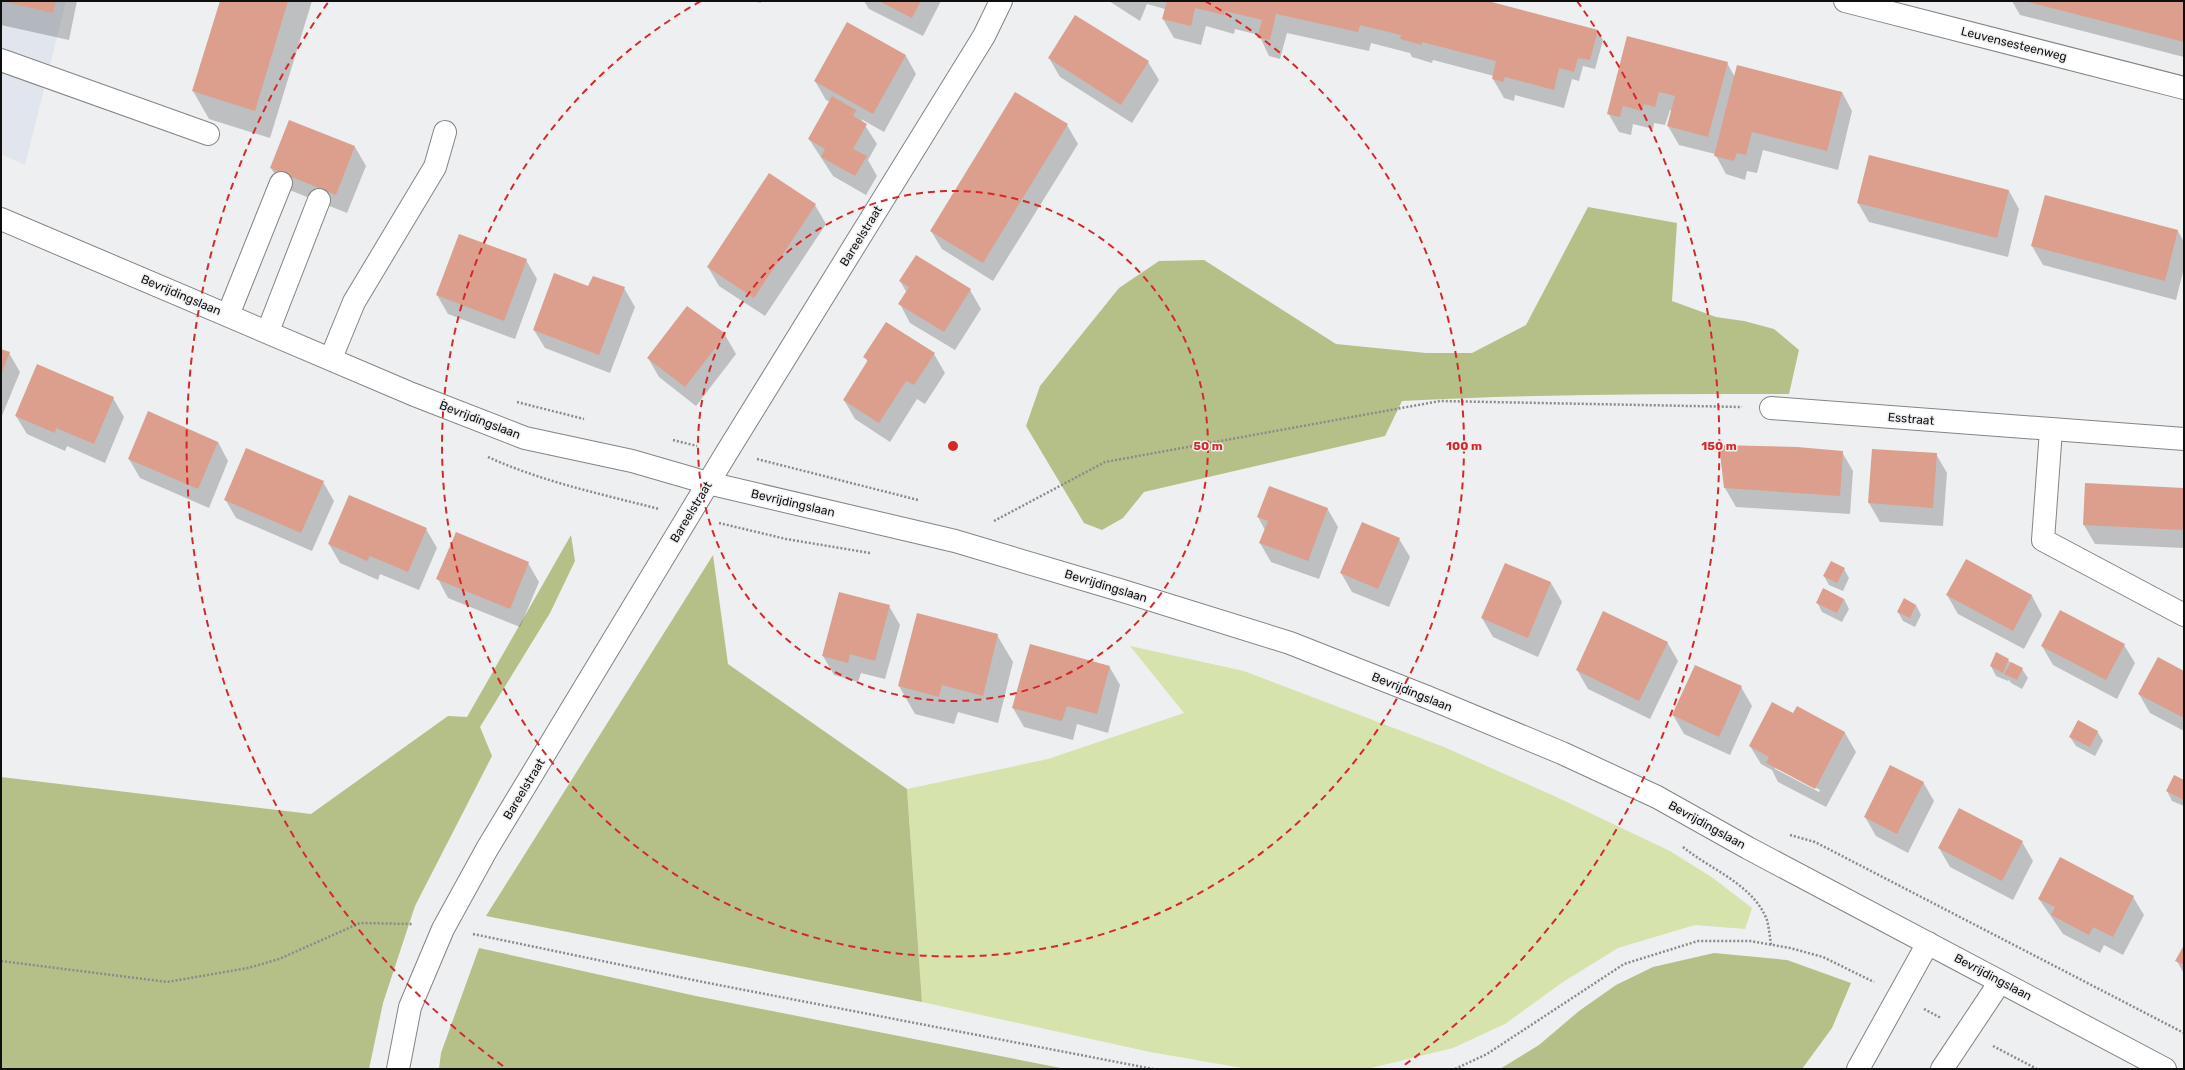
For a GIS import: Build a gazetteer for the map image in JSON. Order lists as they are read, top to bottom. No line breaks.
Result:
{"streets":{"main road":["Leuvensesteenweg","Bareelstraat","Bevrijdingslaan","Esstraat"]},"crossings":[["Bareelstraat","Bevrijdingslaan"]],"rings":["50 m","100 m","150 m"]}
